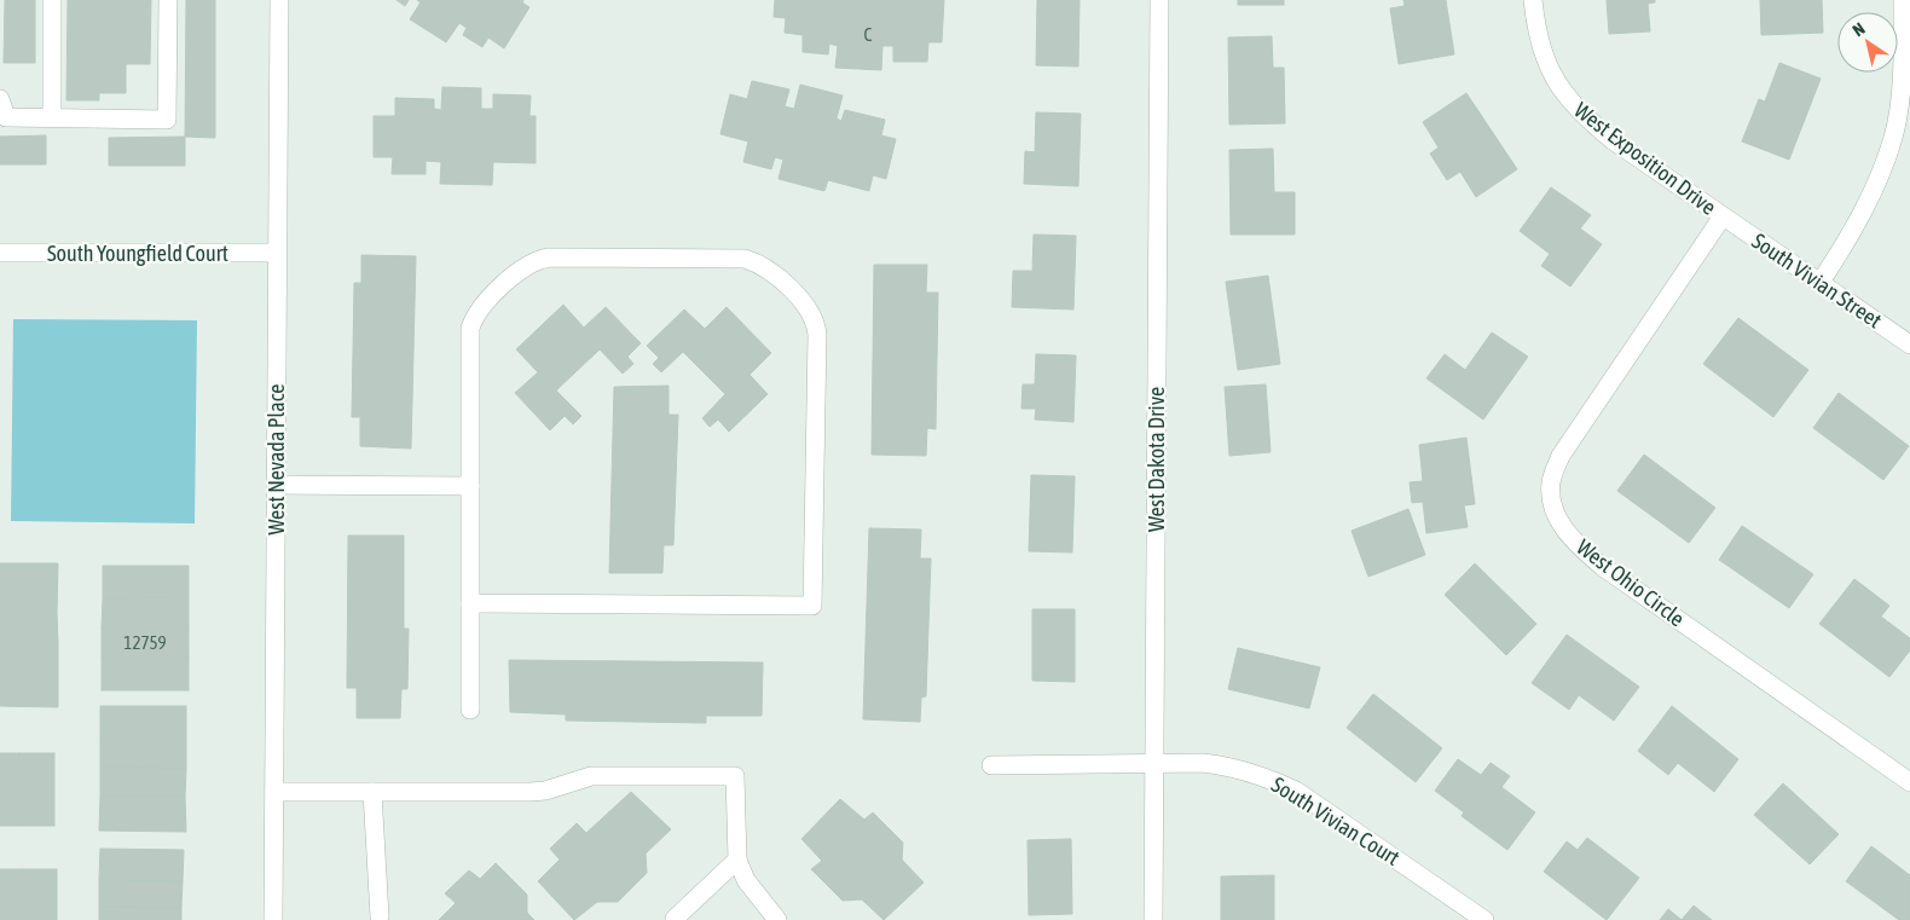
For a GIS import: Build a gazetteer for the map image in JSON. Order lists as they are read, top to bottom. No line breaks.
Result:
{"streets":{"street":["West Exposition Drive","South Youngfield Court","South Vivian Street","West Nevada Place","West Dakota Drive","West Ohio Circle","South Vivian Court"]},"crossings":[["West Exposition Drive","South Vivian Street"],["West Exposition Drive","West Ohio Circle"],["South Youngfield Court","West Nevada Place"],["South Vivian Street","West Ohio Circle"],["West Dakota Drive","South Vivian Court"]],"house_numbers":["C","12759"],"north":"top left"}
